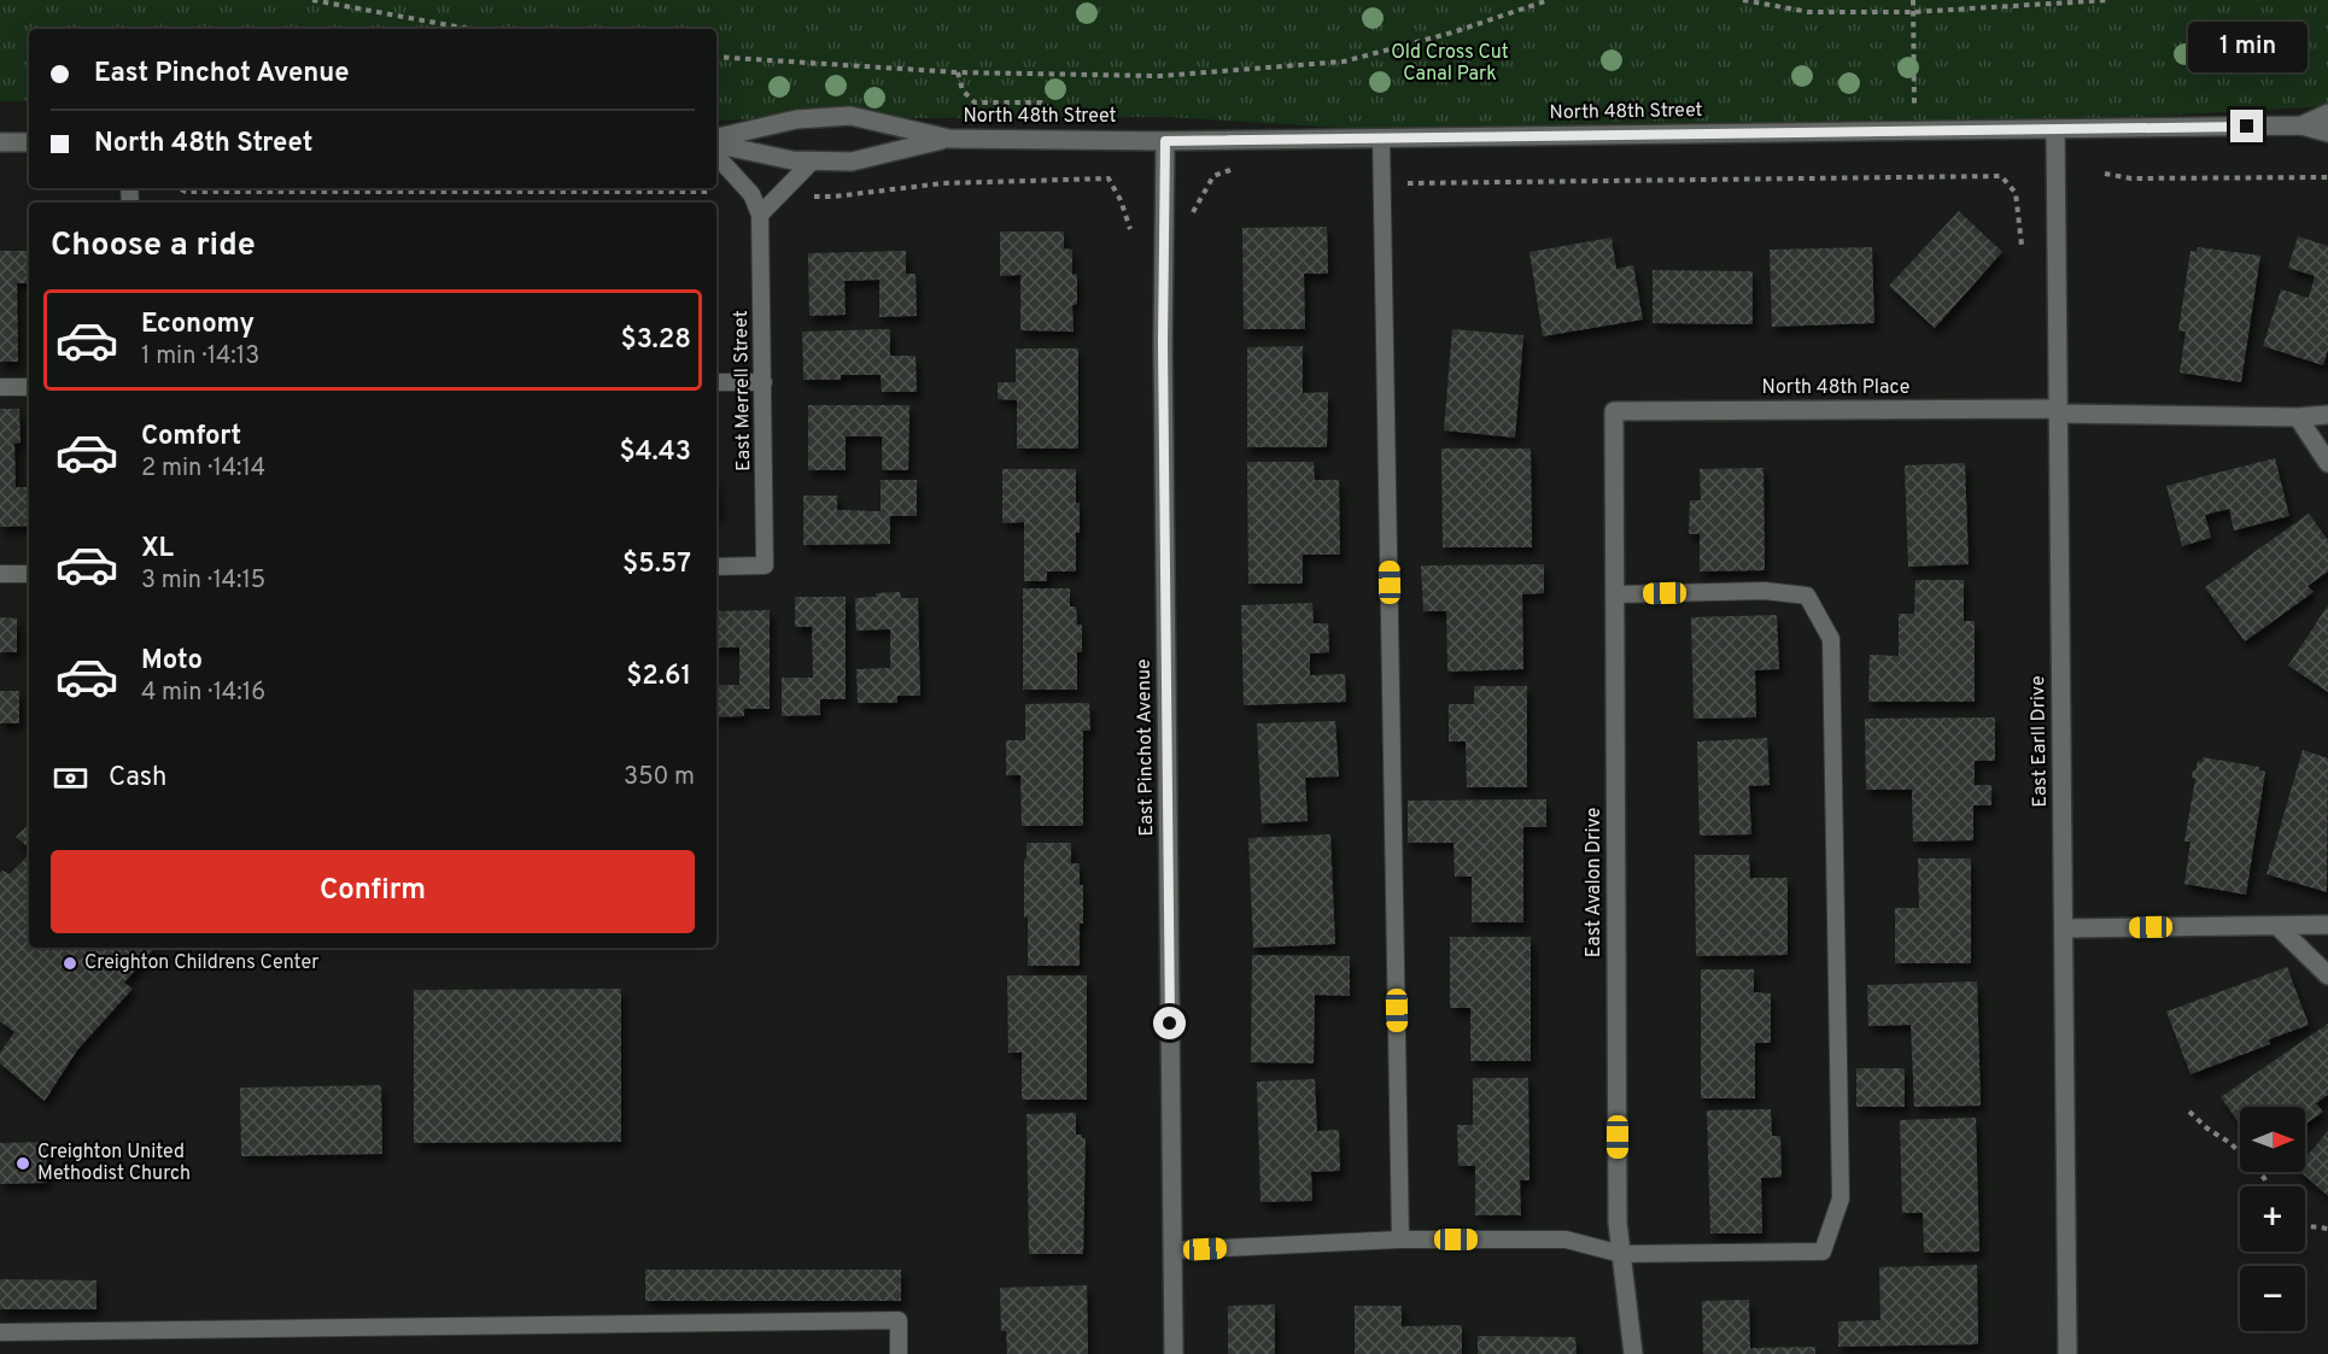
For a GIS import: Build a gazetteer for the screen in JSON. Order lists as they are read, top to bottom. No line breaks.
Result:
{"streets":{"street":["North 48th Street","North 48th Place","East Earll Drive","East Pinchot Avenue","East Avalon Drive"],"lane":["East Merrell Street"]},"crossings":[["North 48th Street","East Earll Drive"],["North 48th Street","East Pinchot Avenue"],["North 48th Place","East Earll Drive"],["North 48th Place","East Avalon Drive"]],"parks":["Old Cross Cut Canal Park"],"places":["Creighton Childrens Center","Creighton United Methodist Church"],"north":"right","page":{"bubble":"1 min","banner":["East Pinchot Avenue","North 48th Street"],"heading":"Choose a ride","list":[{"name":"Economy","note":"1 min · 14:13","value":"$3.28"},{"name":"Comfort","note":"2 min · 14:14","value":"$4.43"},{"name":"XL","note":"3 min · 14:15","value":"$5.57"},{"name":"Moto","note":"4 min · 14:16","value":"$2.61"}],"pay":["Cash","350 m"],"buttons":"Confirm","map_buttons":["+","−"]}}
